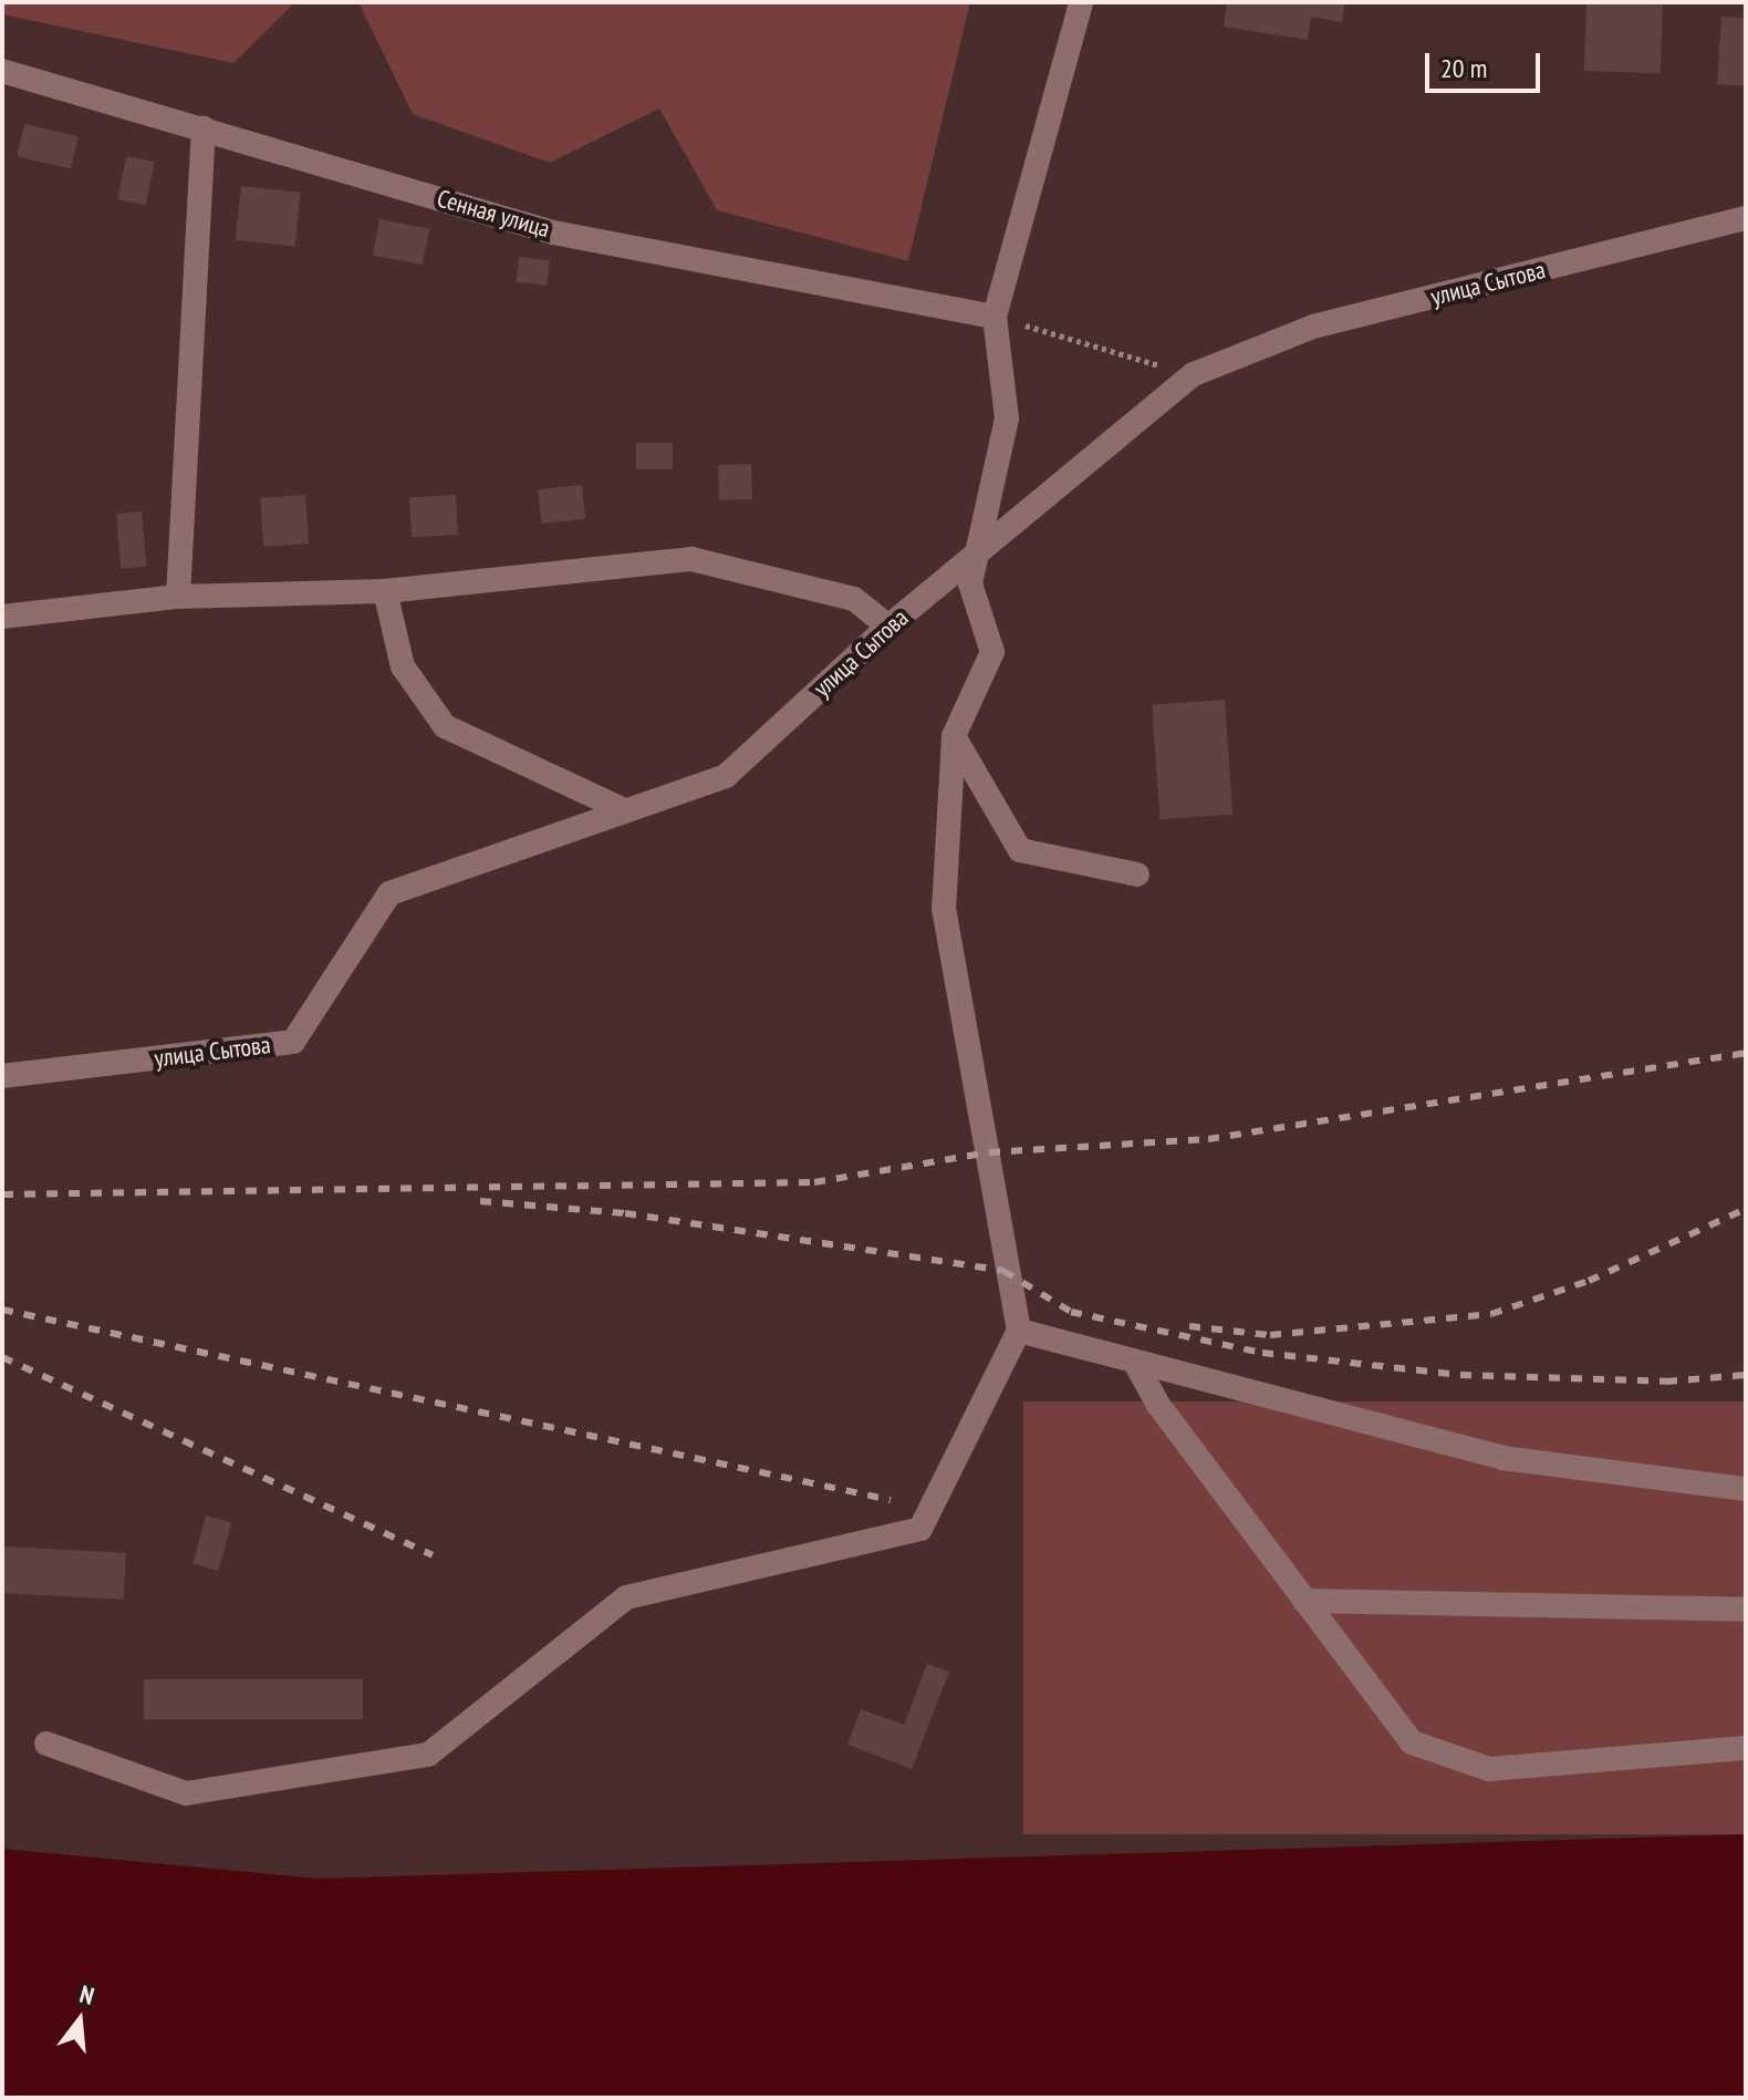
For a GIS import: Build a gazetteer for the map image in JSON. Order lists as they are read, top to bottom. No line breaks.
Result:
{"streets":{"street":["Сенная улица","улица Сытова"]},"scale_bar":"20 m","north":"top"}
